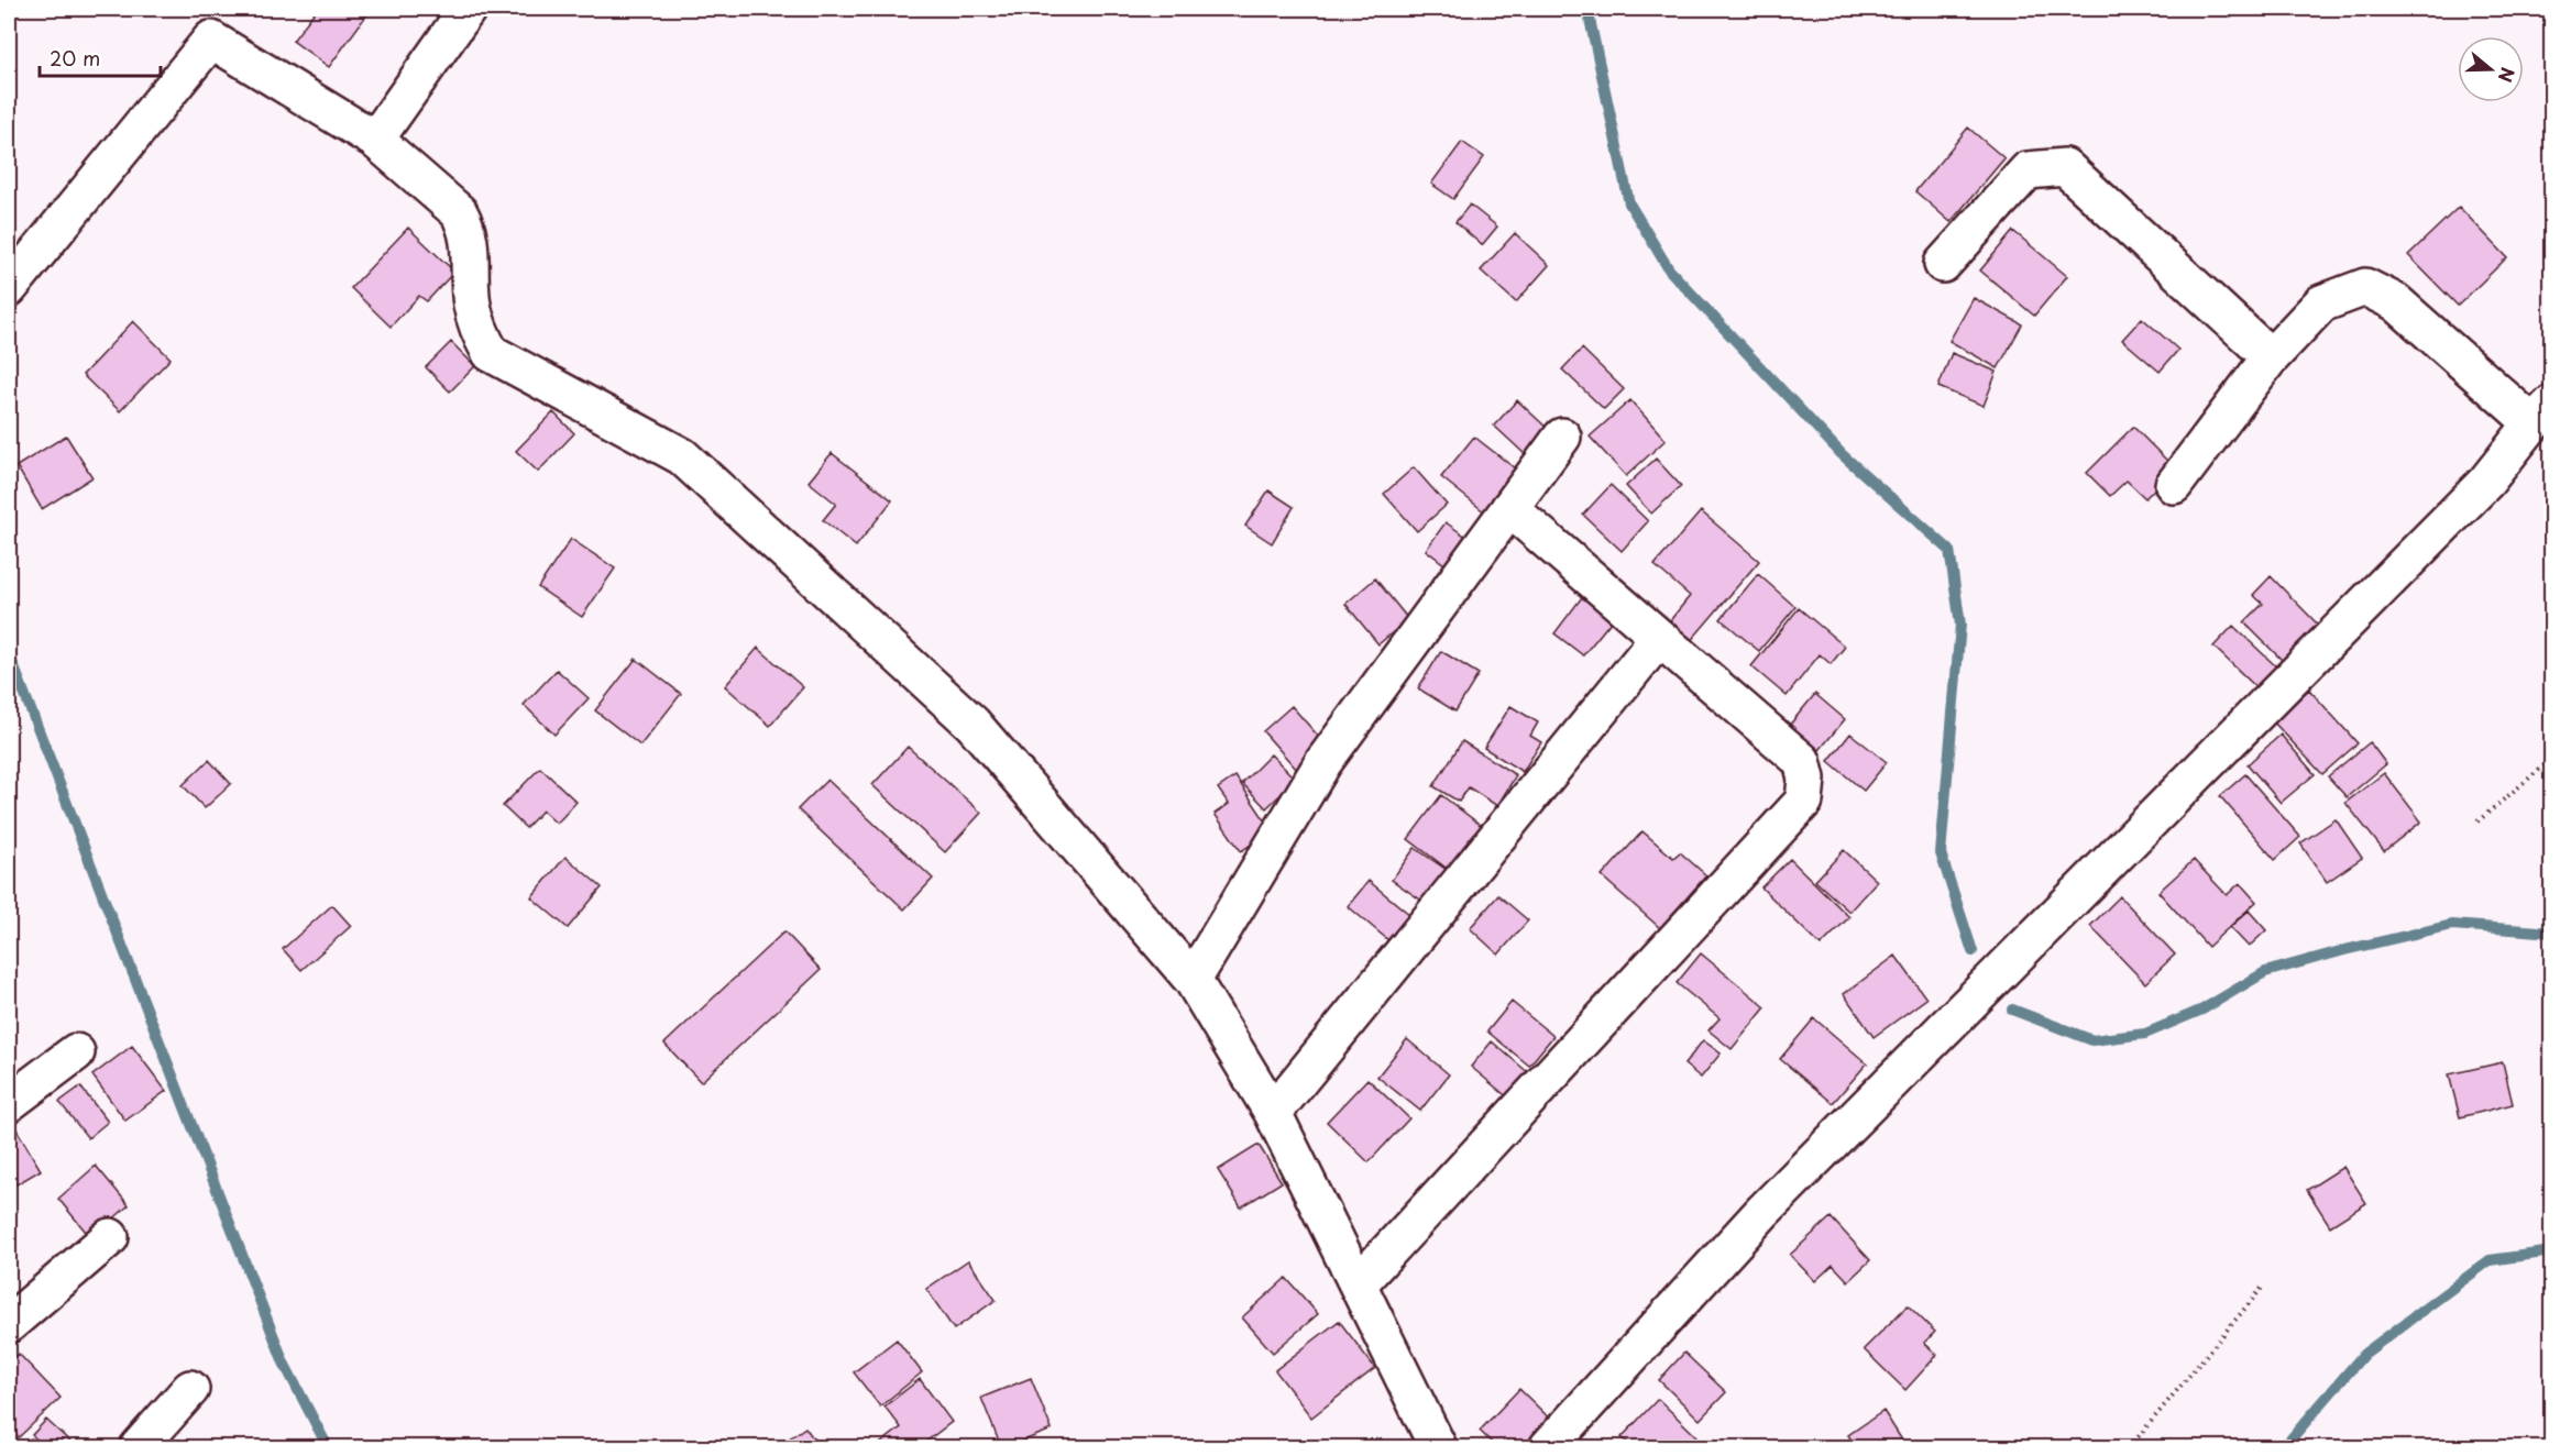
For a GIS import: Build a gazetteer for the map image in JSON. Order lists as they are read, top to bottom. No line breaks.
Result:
{"scale_bar":"20 m","north":"right"}
